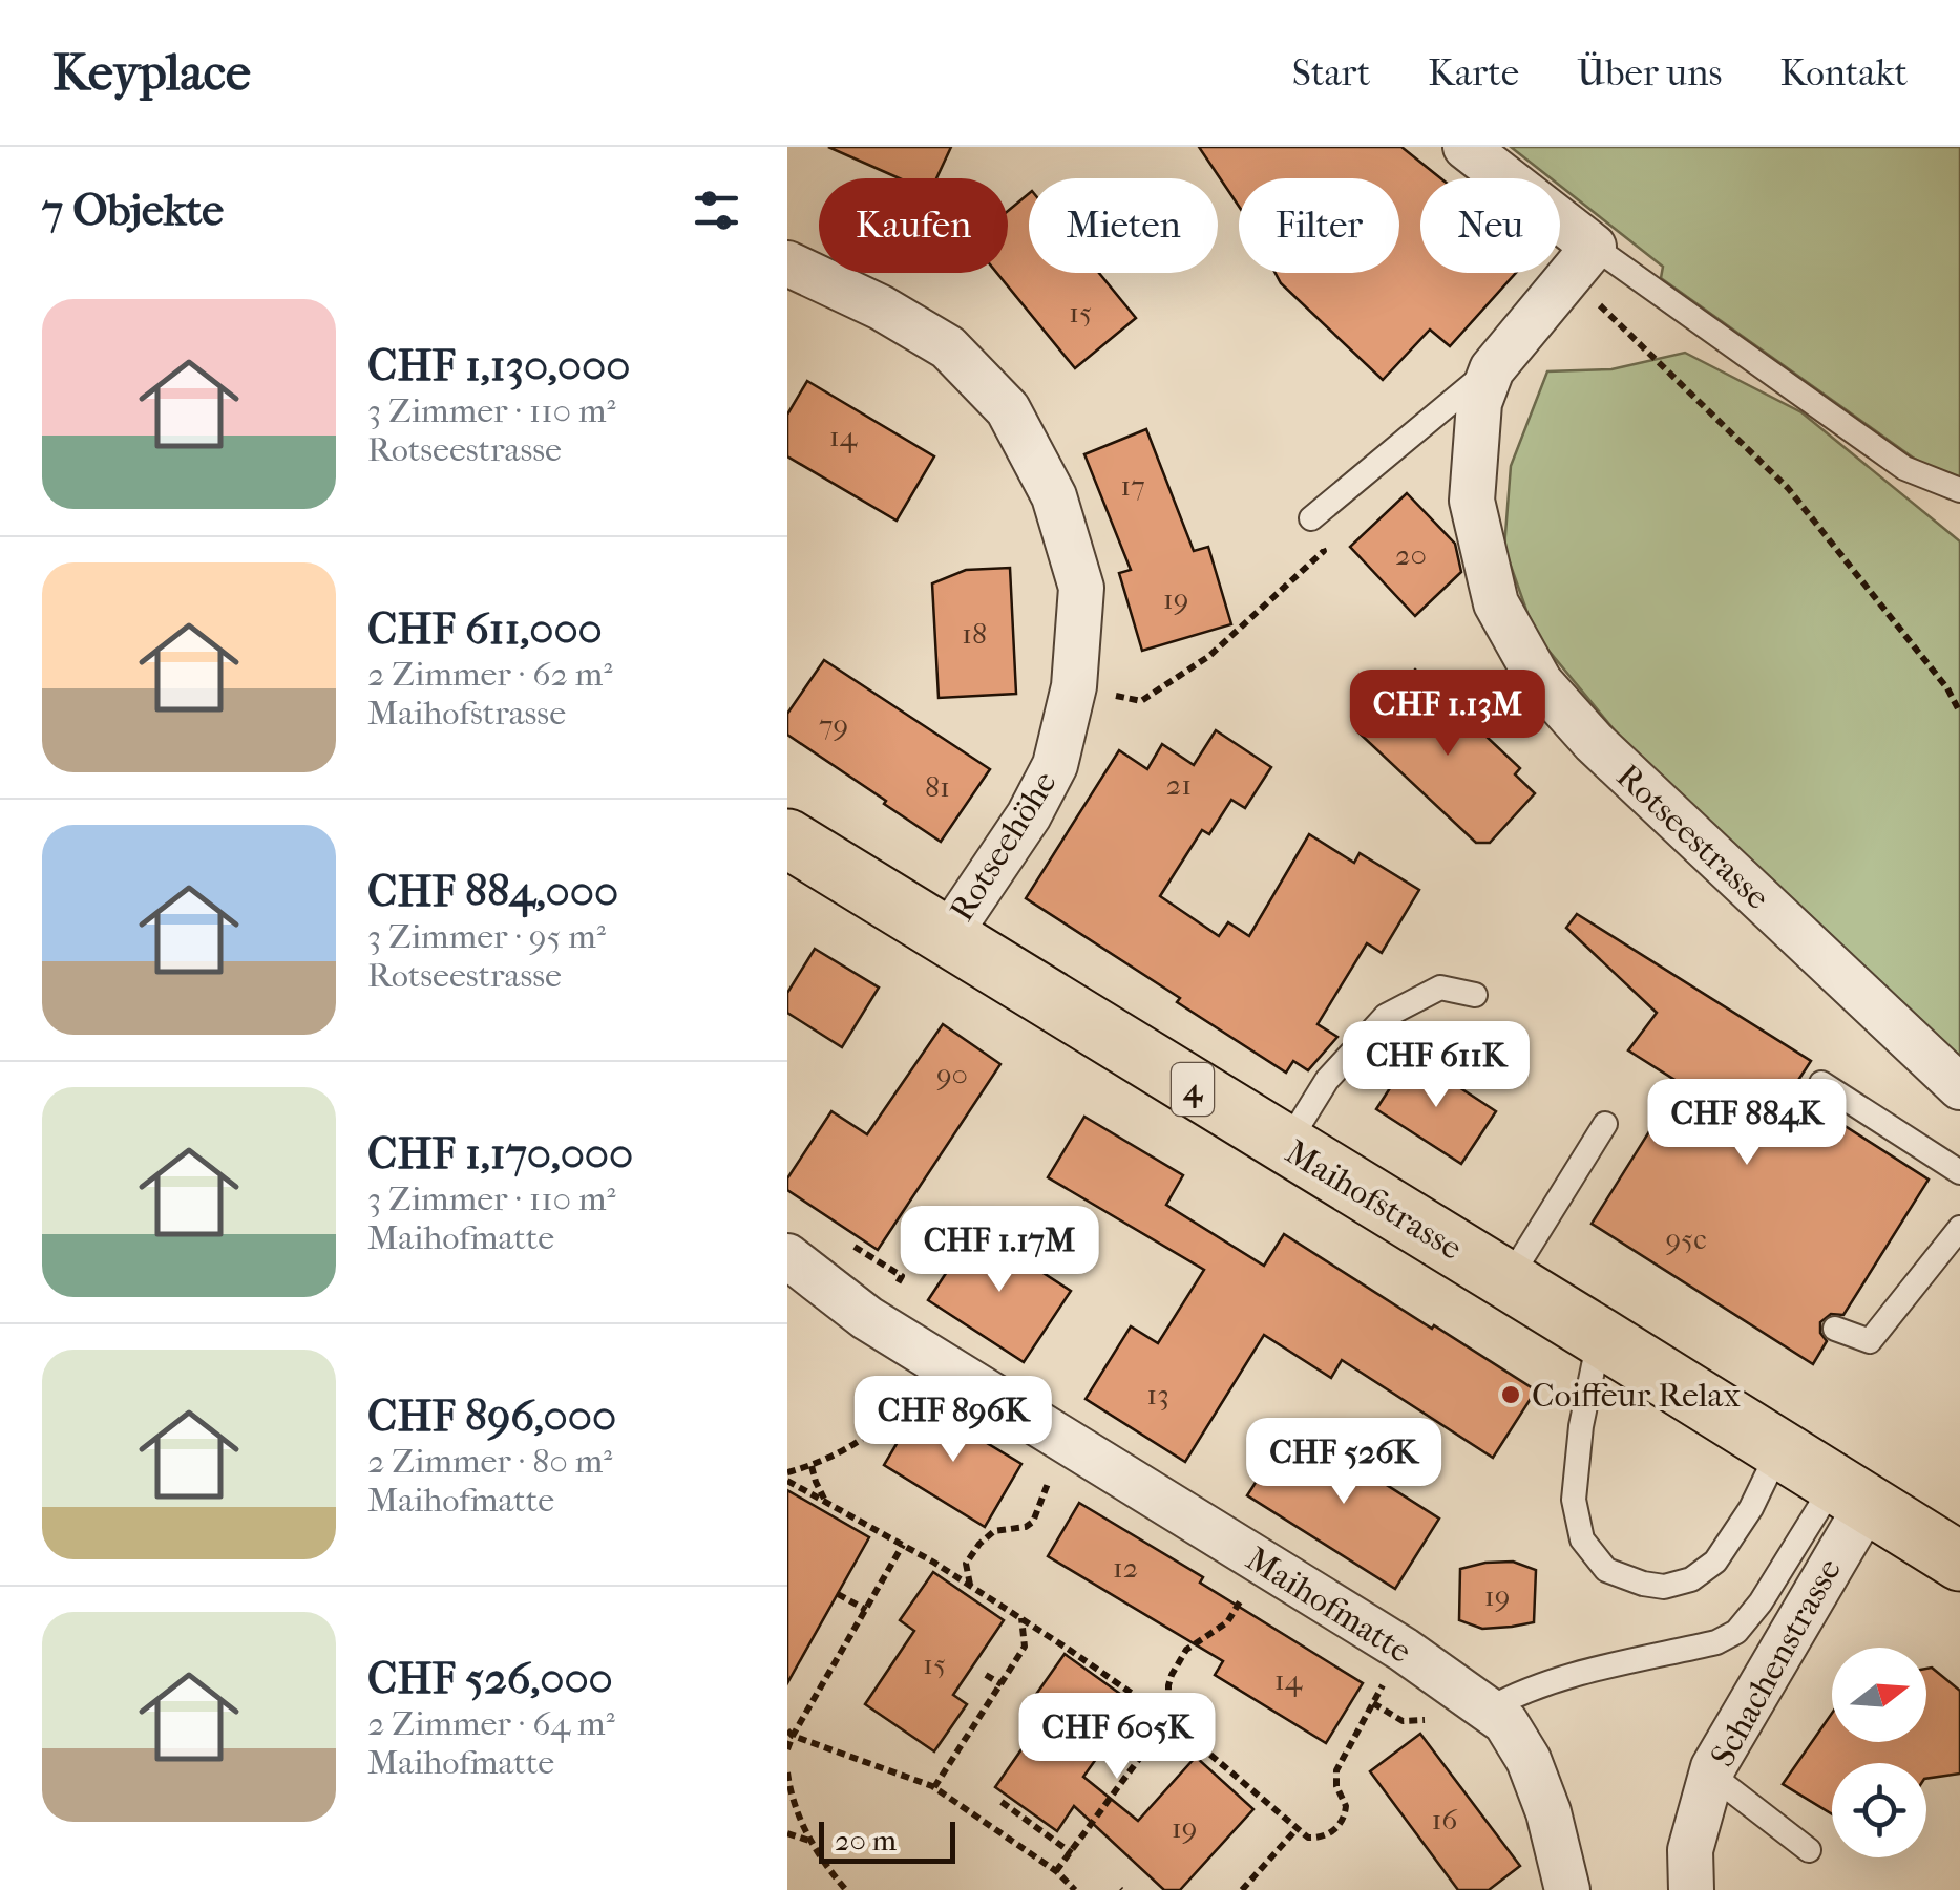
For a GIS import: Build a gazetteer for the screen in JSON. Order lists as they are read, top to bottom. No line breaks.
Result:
{"streets":{"main road":["4","Maihofstrasse"],"street":["Rotseestrasse","Rotseehöhe","Maihofmatte","Schachenstrasse"]},"crossings":[["Rotseehöhe","Maihofstrasse"],["Maihofstrasse","Schachenstrasse"]],"places":["Coiffeur Relax"],"house_numbers":["15","14","17","20","19","18","79","21","81","90","95c","13","12","19","15","14","16","19"],"scale_bar":"20 m","north":"right","page":{"header":"Keyplace","nav":["Start","Karte","Über uns","Kontakt"],"heading":"7 Objekte","chip":["Kaufen","Mieten","Filter","Neu"],"list":[{"name":"CHF 1,130,000","note":"3 Zimmer · 110 m² · Rotseestrasse"},{"name":"CHF 611,000","note":"2 Zimmer · 62 m² · Maihofstrasse"},{"name":"CHF 884,000","note":"3 Zimmer · 95 m² · Rotseestrasse"},{"name":"CHF 1,170,000","note":"3 Zimmer · 110 m² · Maihofmatte"},{"name":"CHF 896,000","note":"2 Zimmer · 80 m² · Maihofmatte"},{"name":"CHF 526,000","note":"2 Zimmer · 64 m² · Maihofmatte"}],"price":["CHF 1.13M","CHF 611K","CHF 884K","CHF 1.17M","CHF 896K","CHF 526K","CHF 605K"],"scale":"20 m"}}
